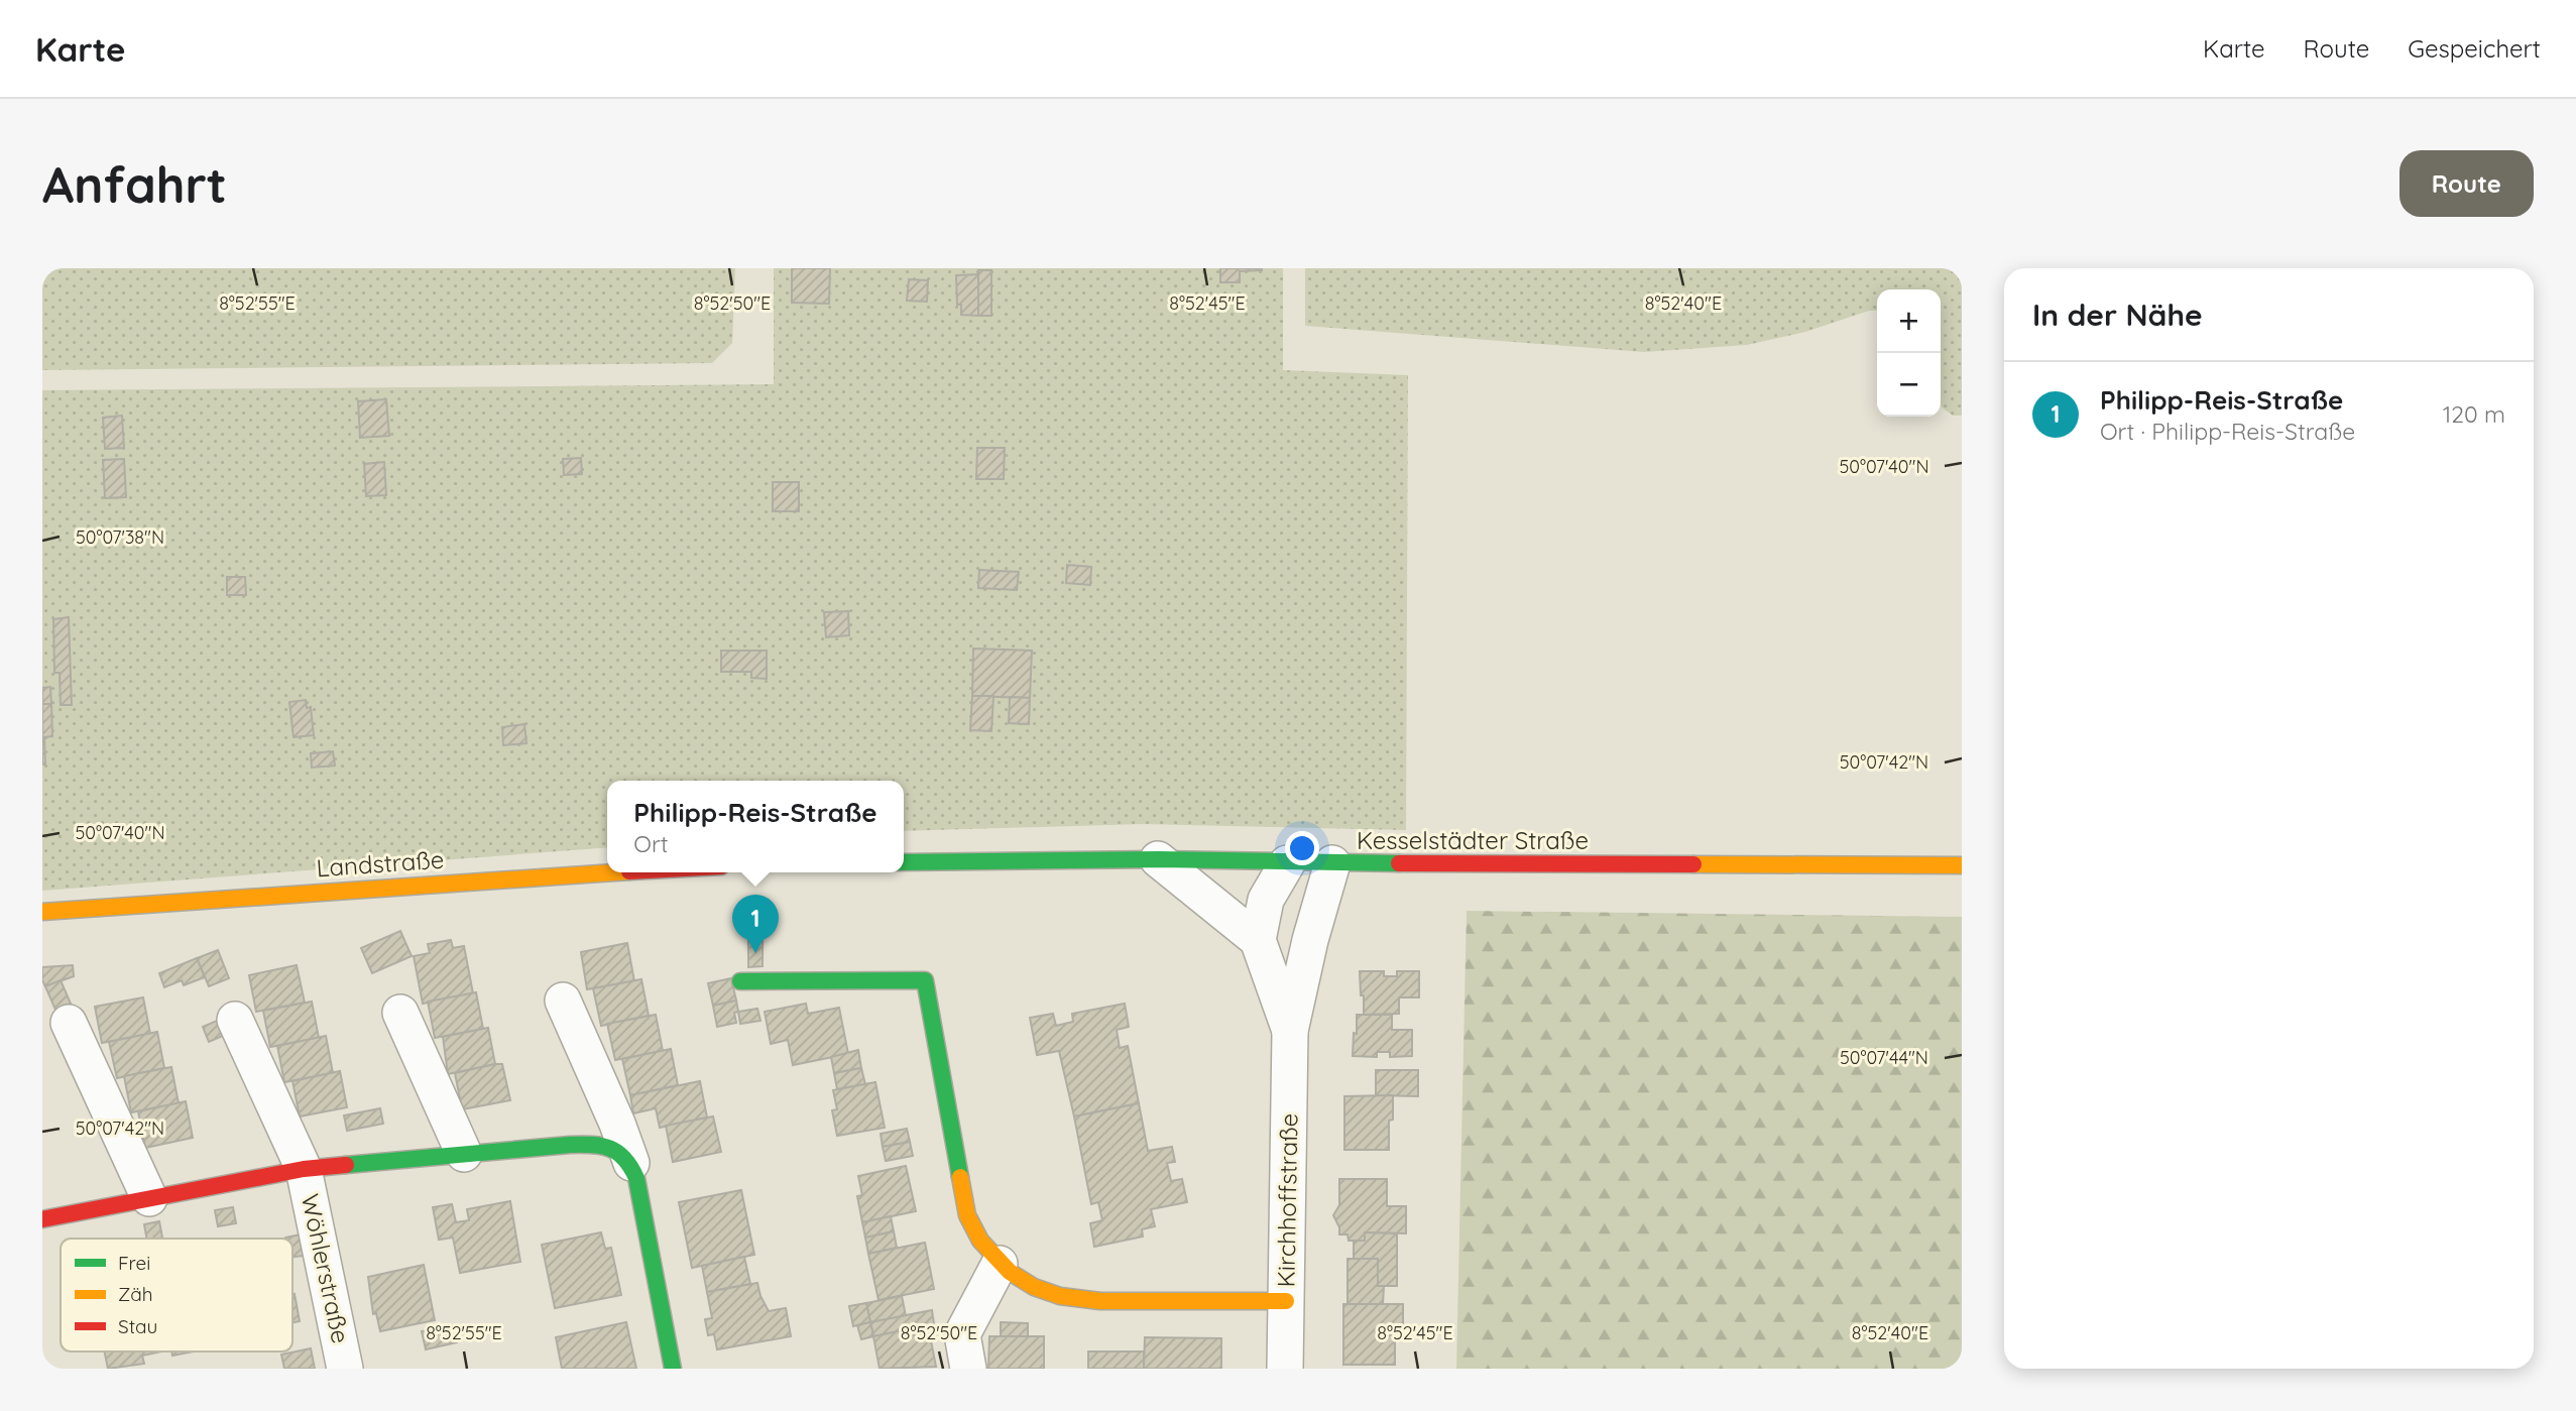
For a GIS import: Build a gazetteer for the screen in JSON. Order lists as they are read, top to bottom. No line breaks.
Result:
{"streets":{"main road":["Kesselstädter Straße","Landstraße"],"street":["Kirchhoffstraße","Wöhlerstraße"]},"crossings":[["Kesselstädter Straße","Kirchhoffstraße"]],"legend":["Frei","Zäh","Stau"],"page":{"header":"Karte","nav":["Karte","Route","Gespeichert"],"buttons":"Route","title":"Anfahrt","heading":"In der Nähe","map_buttons":["+","−"],"list":[{"mark":"1","name":"Philipp-Reis-Straße","note":"Ort · Philipp-Reis-Straße","value":"120 m"}],"popup":["Philipp-Reis-Straße","Ort"],"pins":"1"},"coordinates":["8°52'55\"E","8°52'50\"E","8°52'45\"E","8°52'40\"E","50°07'40\"N","50°07'38\"N","50°07'42\"N","50°07'44\"N"]}
